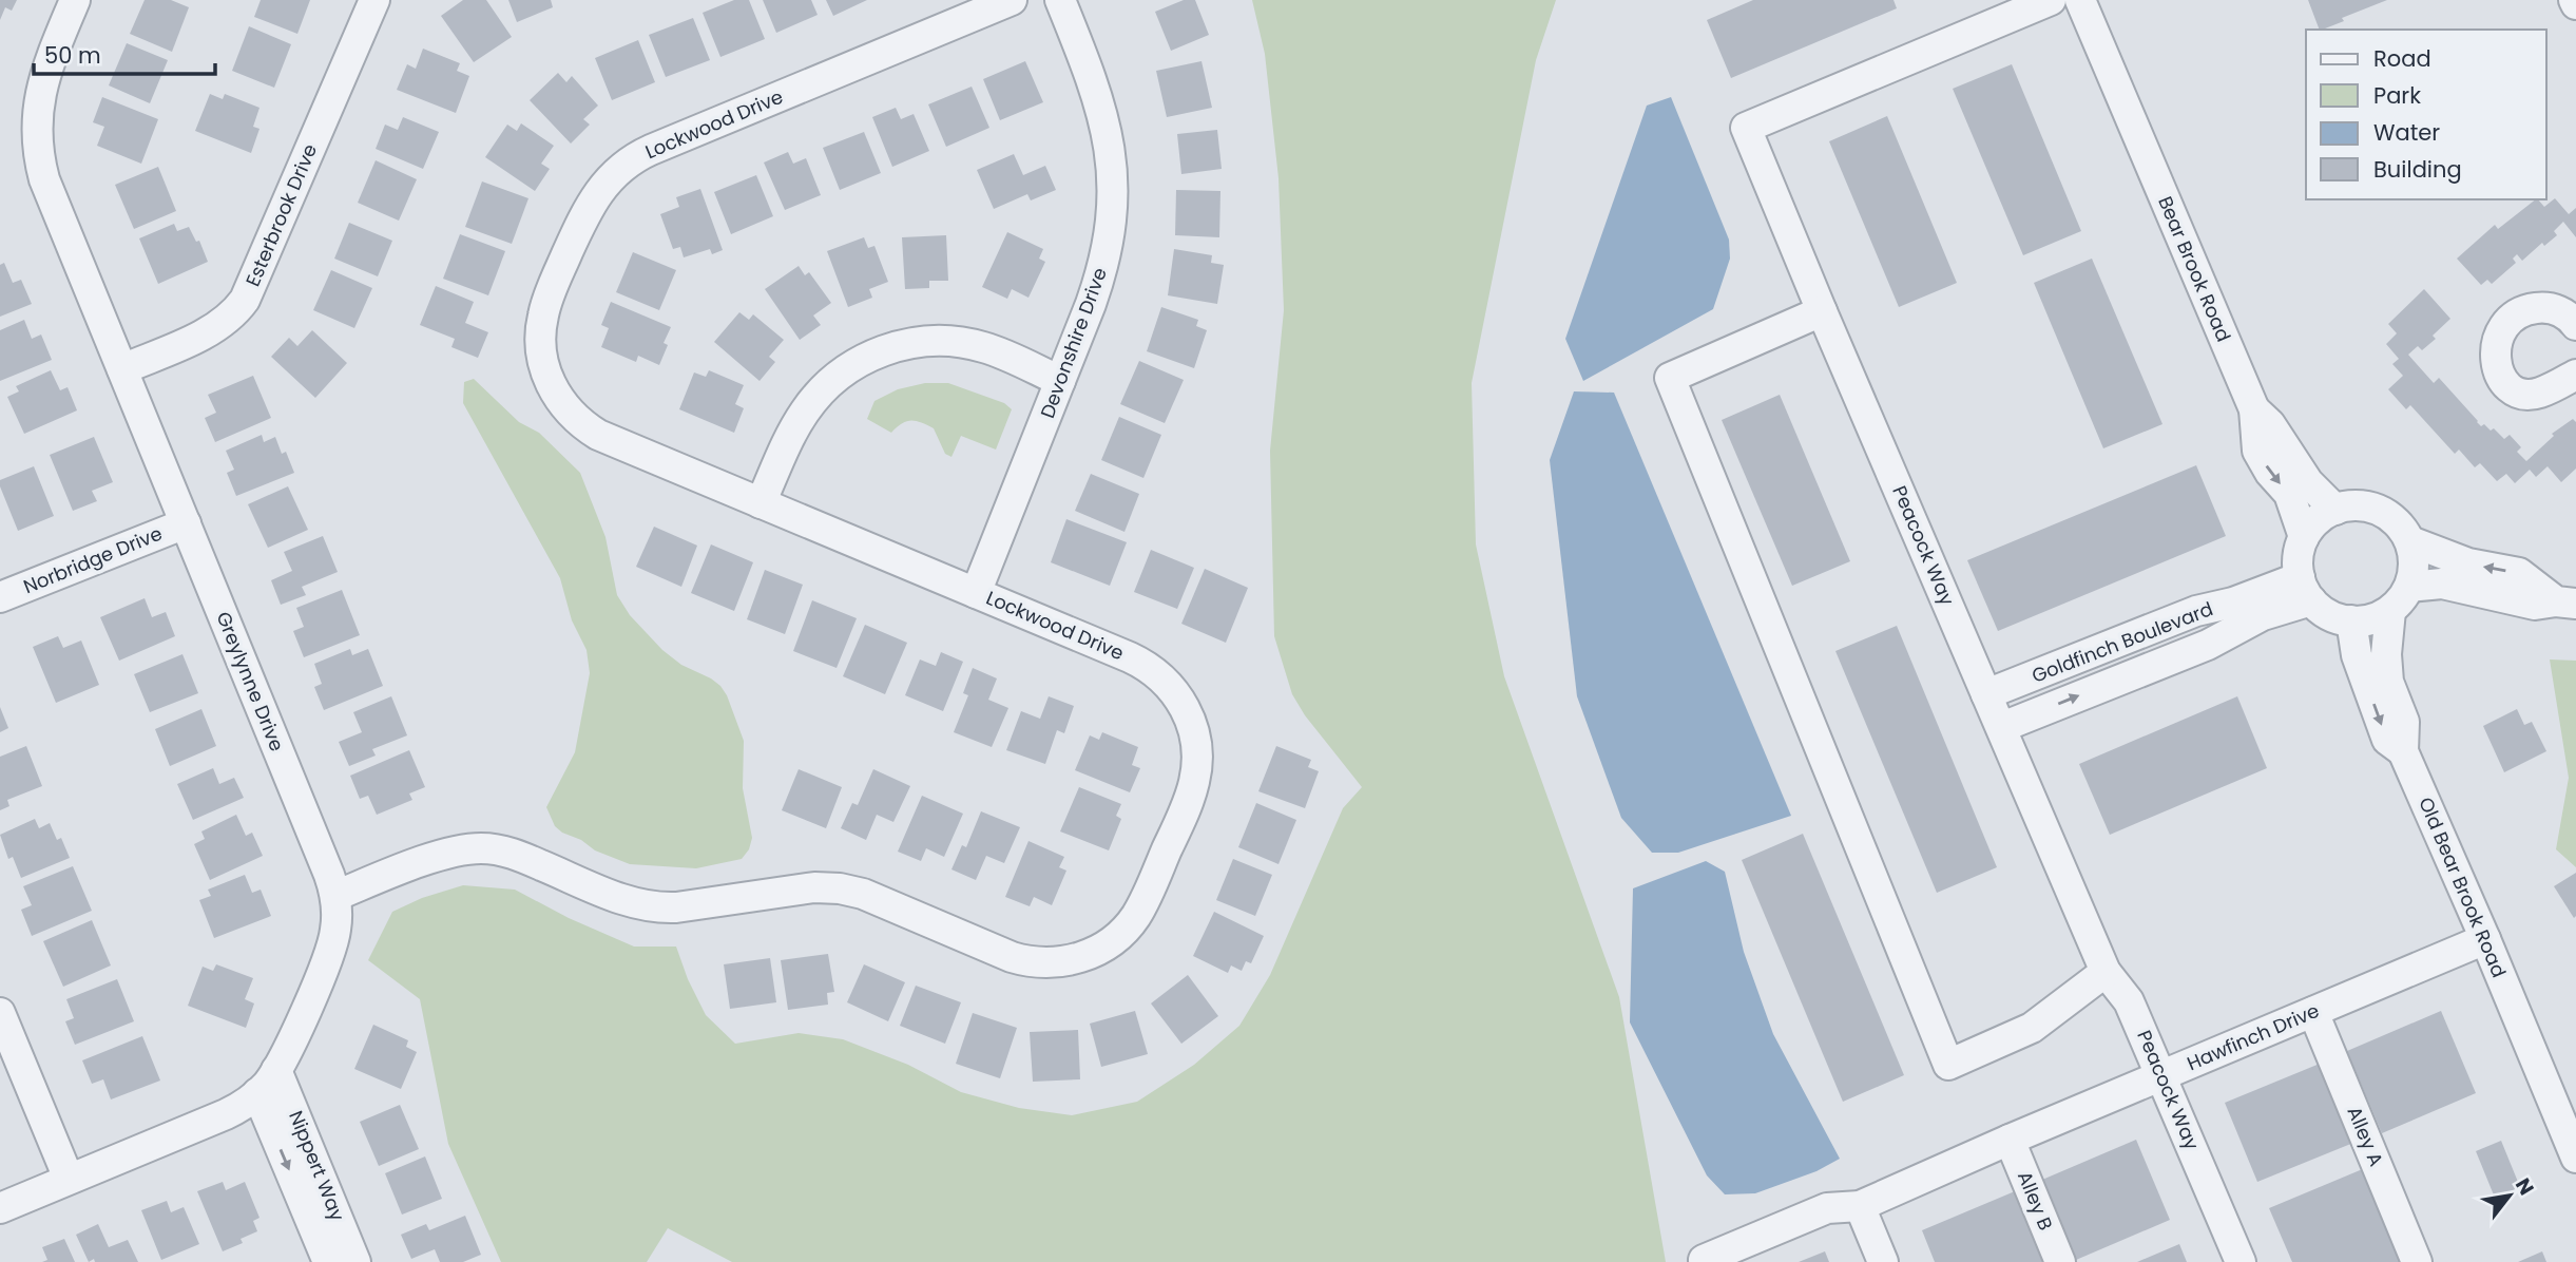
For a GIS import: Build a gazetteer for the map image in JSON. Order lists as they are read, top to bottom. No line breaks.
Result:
{"streets":{"street":["Lockwood Drive","Esterbrook Drive","Bear Brook Road","Devonshire Drive","Peacock Way","Norbridge Drive","Goldfinch Boulevard","Greylynne Drive","Old Bear Brook Road","Hawfinch Drive","Alley A","Nippert Way","Alley B"]},"crossings":[["Lockwood Drive","Devonshire Drive"],["Lockwood Drive","Greylynne Drive"],["Esterbrook Drive","Greylynne Drive"],["Bear Brook Road","Goldfinch Boulevard"],["Bear Brook Road","Old Bear Brook Road"],["Peacock Way","Goldfinch Boulevard"],["Peacock Way","Hawfinch Drive"],["Norbridge Drive","Greylynne Drive"],["Goldfinch Boulevard","Old Bear Brook Road"],["Greylynne Drive","Nippert Way"],["Old Bear Brook Road","Hawfinch Drive"],["Hawfinch Drive","Alley A"],["Hawfinch Drive","Alley B"]],"legend":["Road","Park","Water","Building"],"scale_bar":"50 m","north":"top right"}
